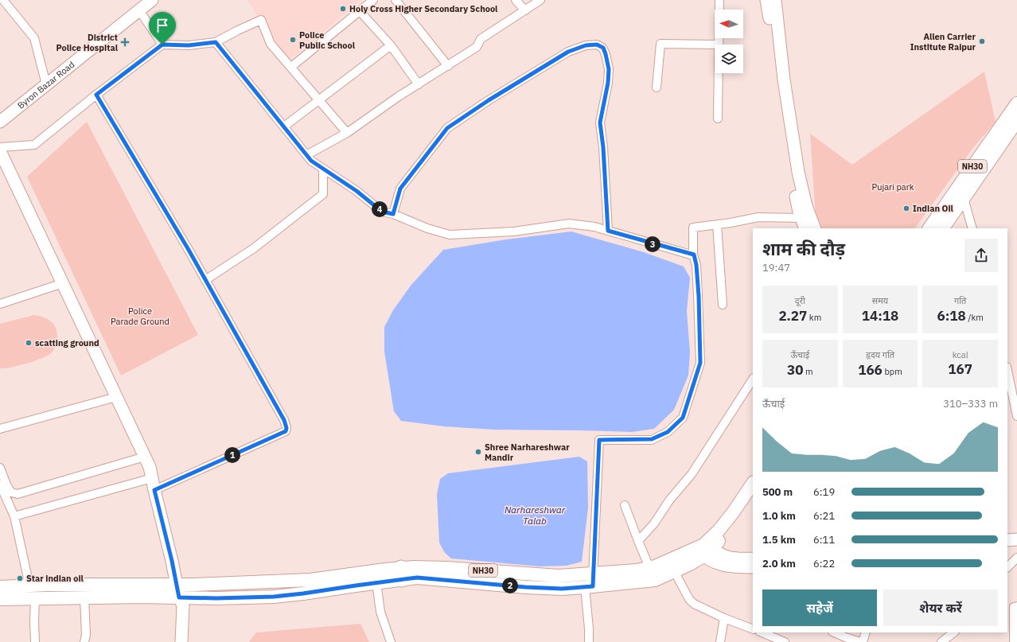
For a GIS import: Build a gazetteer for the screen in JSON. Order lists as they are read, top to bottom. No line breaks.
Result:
{"streets":{"main road":["NH30"],"street":["Byron Bazar Road"]},"water":["Narhareshwar Talab"],"parks":["Pujari park","Police Parade Ground"],"places":{"other":["Holy Cross Higher Secondary School","Police Public School","Allen Carrier Institute Raipur","Indian Oil","scatting ground","Shree Narhareshwar Mandir","Star indian oil"],"health":["District Police Hospital"]},"north":"left","page":{"pins":["4","3","1","2"],"heading":["शाम की दौड़","19:47"],"stats":[["दूरी","2.27 km"],["समय","14:18"],["गति","6:18 /km"],["ऊँचाई","30 m"],["हृदय गति","166 bpm"],["kcal","167"]],"chart":["ऊँचाई","310–333 m"],"list":[{"name":"500 m","note":"6:19"},{"name":"1.0 km","note":"6:21"},{"name":"1.5 km","note":"6:11"},{"name":"2.0 km","note":"6:22"}],"buttons":["सहेजें","शेयर करें"]}}
